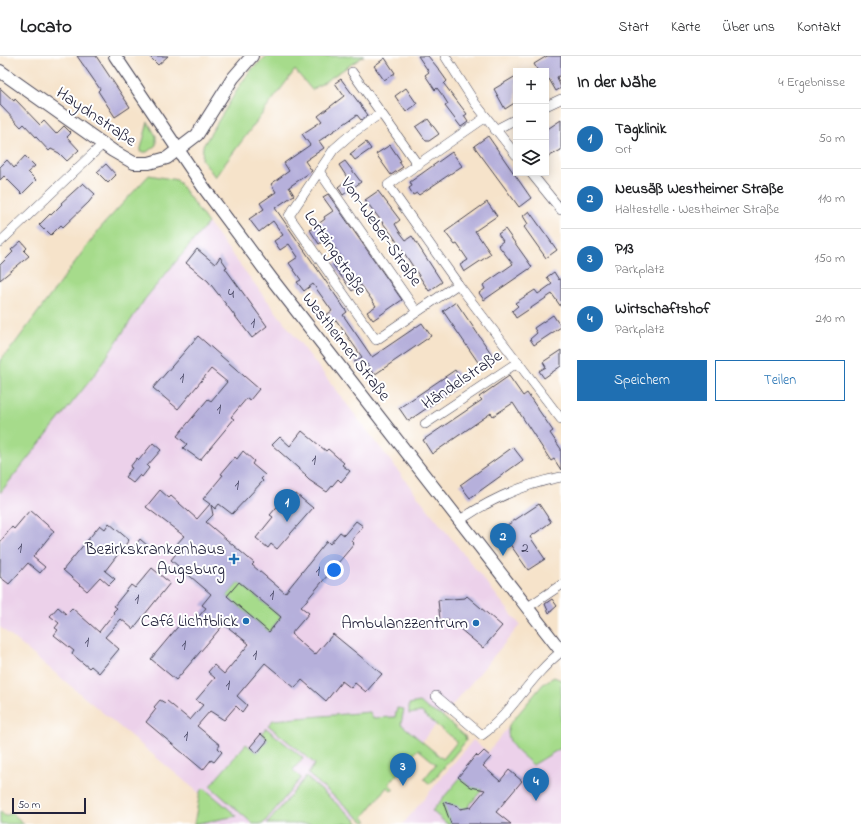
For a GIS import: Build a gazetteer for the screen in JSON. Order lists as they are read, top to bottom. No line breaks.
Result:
{"streets":{"street":["Haydnstraße","Von-Weber-Straße","Lortzingstraße","Westheimer Straße","Händelstraße"]},"crossings":[["Haydnstraße","Westheimer Straße"],["Von-Weber-Straße","Lortzingstraße"]],"places":{"health":["Bezirkskrankenhaus Augsburg"],"other":["Café Lichtblick","Ambulanzzentrum"]},"house_numbers":["4","1","1","1","1","1","1","2","1","1","1","1","1","1","1","1"],"scale_bar":"50 m","page":{"header":"Locato","nav":["Start","Karte","Über uns","Kontakt"],"heading":["In der Nähe","4 Ergebnisse"],"map_buttons":["+","−"],"list":[{"mark":"1","name":"Tagklinik","note":"Ort","value":"50 m"},{"mark":"2","name":"Neusäß Westheimer Straße","note":"Haltestelle · Westheimer Straße","value":"110 m"},{"mark":"3","name":"P13","note":"Parkplatz","value":"150 m"},{"mark":"4","name":"Wirtschaftshof","note":"Parkplatz","value":"210 m"}],"buttons":["Speichern","Teilen"],"pins":["1","2","3","4"],"scale":"50 m"}}
